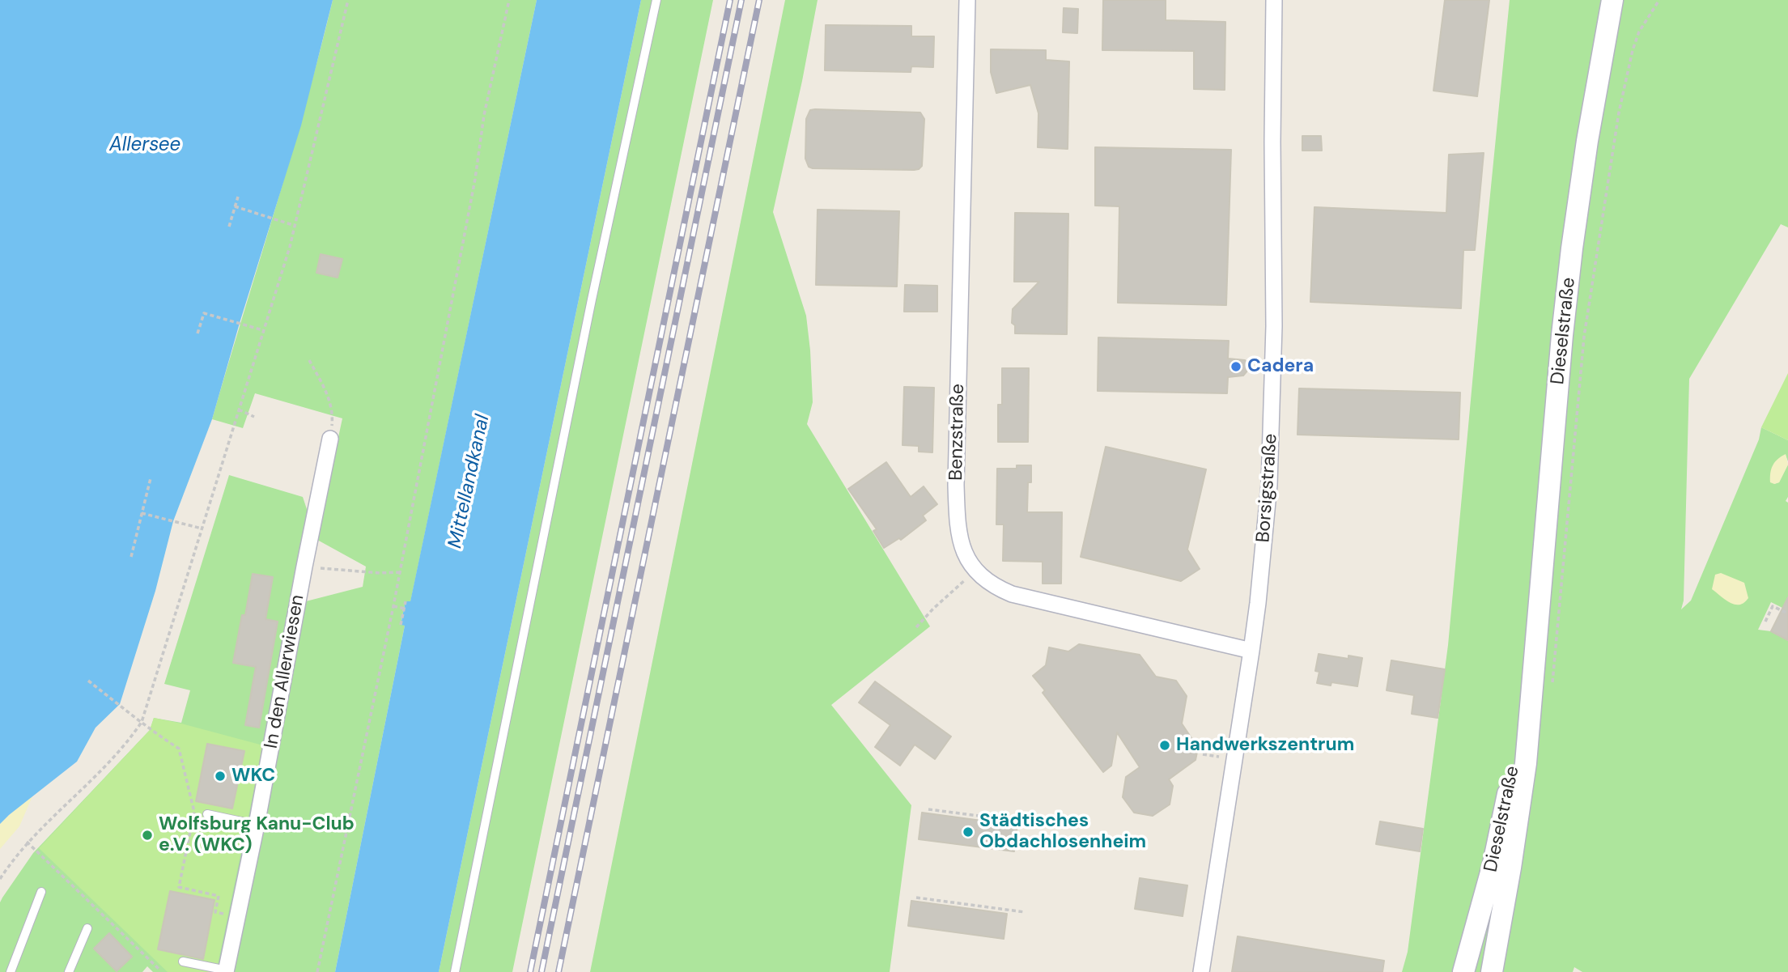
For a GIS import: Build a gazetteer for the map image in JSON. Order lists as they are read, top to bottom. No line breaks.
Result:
{"streets":{"main road":["Dieselstraße"],"street":["Benzstraße","Borsigstraße","In den Allerwiesen"]},"crossings":[["Benzstraße","Borsigstraße"]],"water":["Allersee","Mittellandkanal"],"places":["Cadera","Handwerkszentrum","WKC","Städtisches Obdachlosenheim","Wolfsburg Kanu-Club e.V. (WKC)"]}
